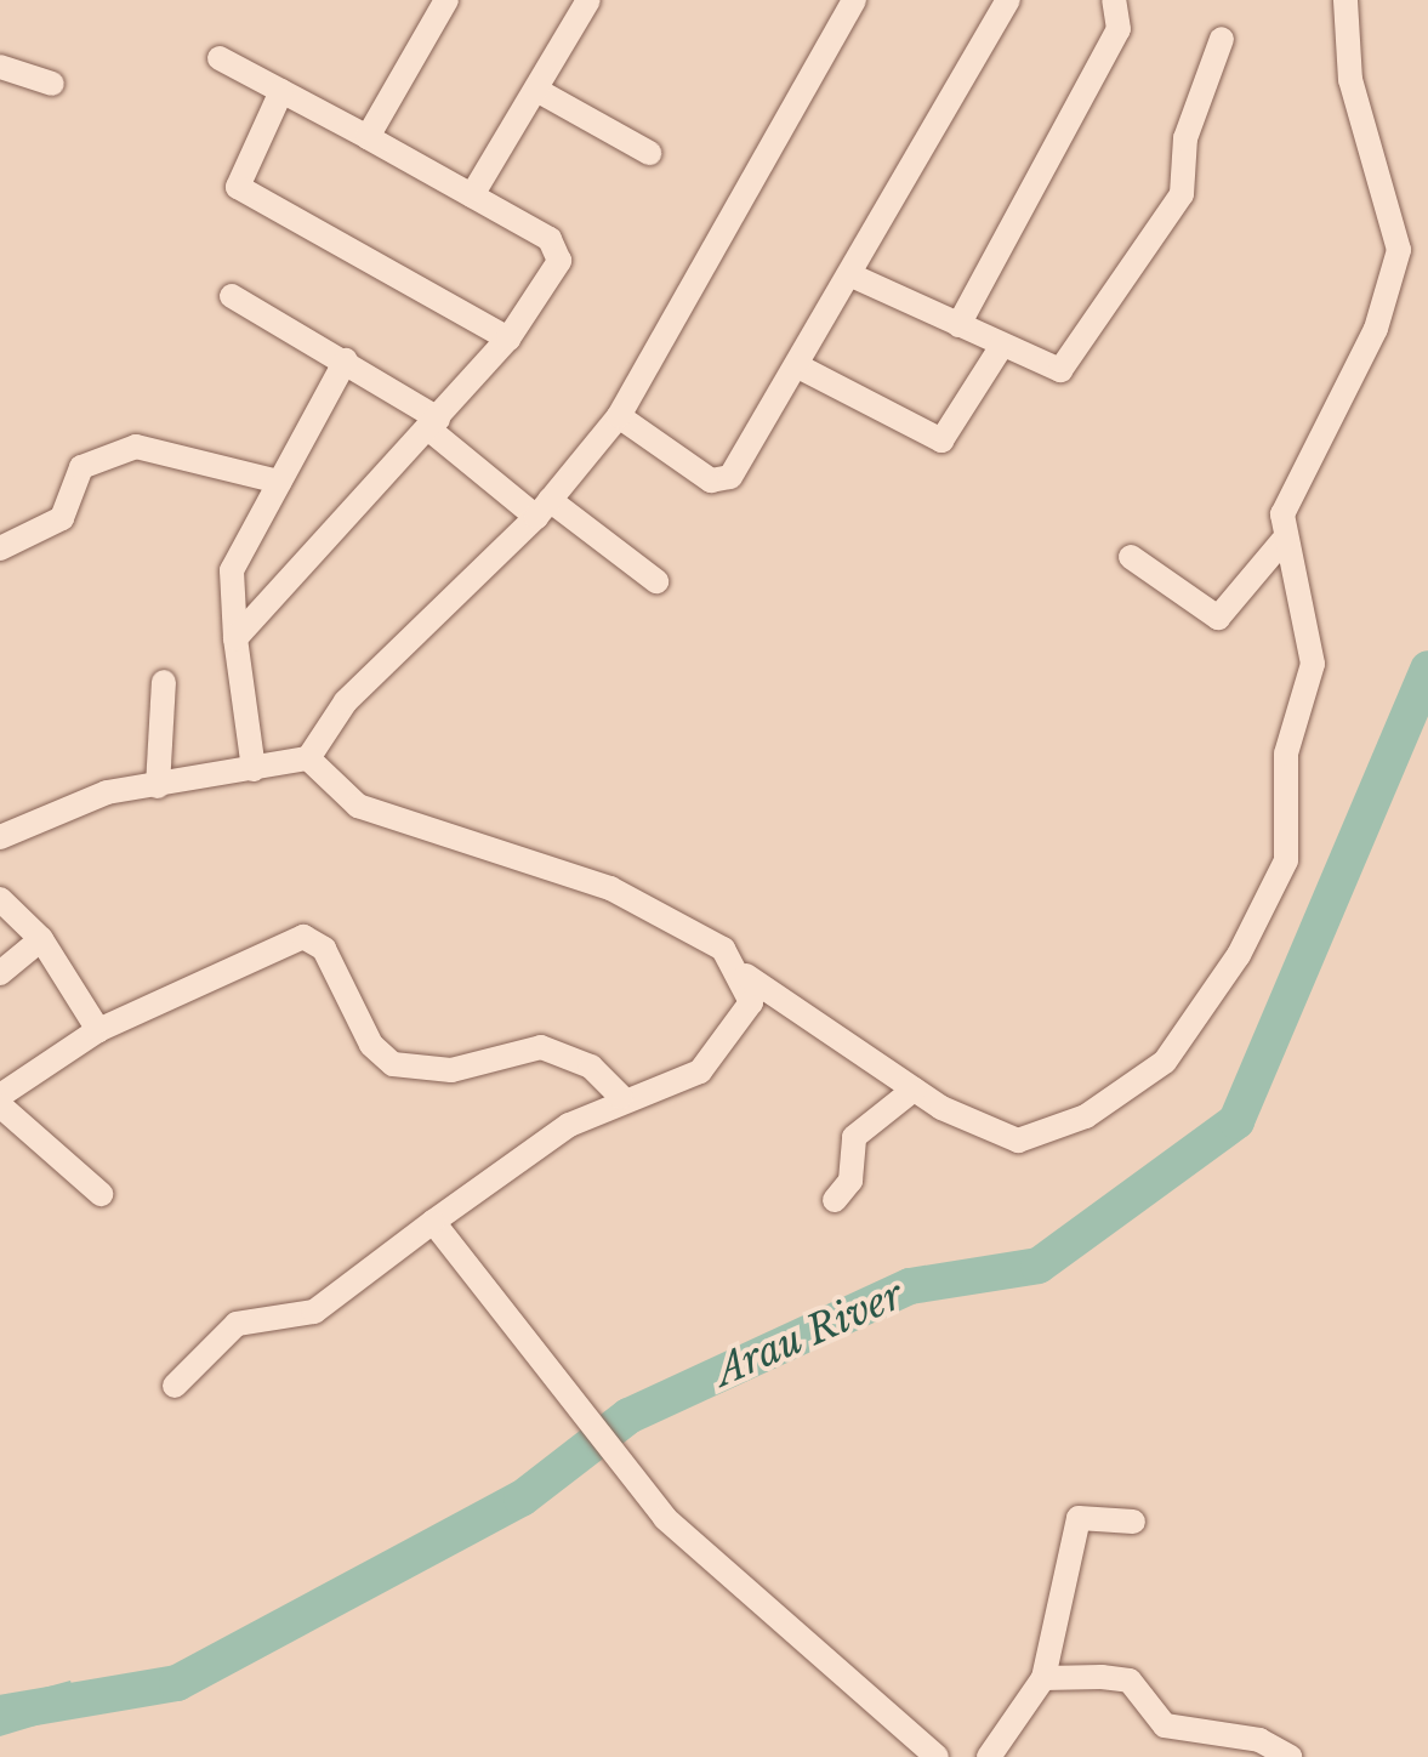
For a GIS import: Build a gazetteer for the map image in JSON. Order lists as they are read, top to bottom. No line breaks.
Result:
{"water":["Arau River"]}
